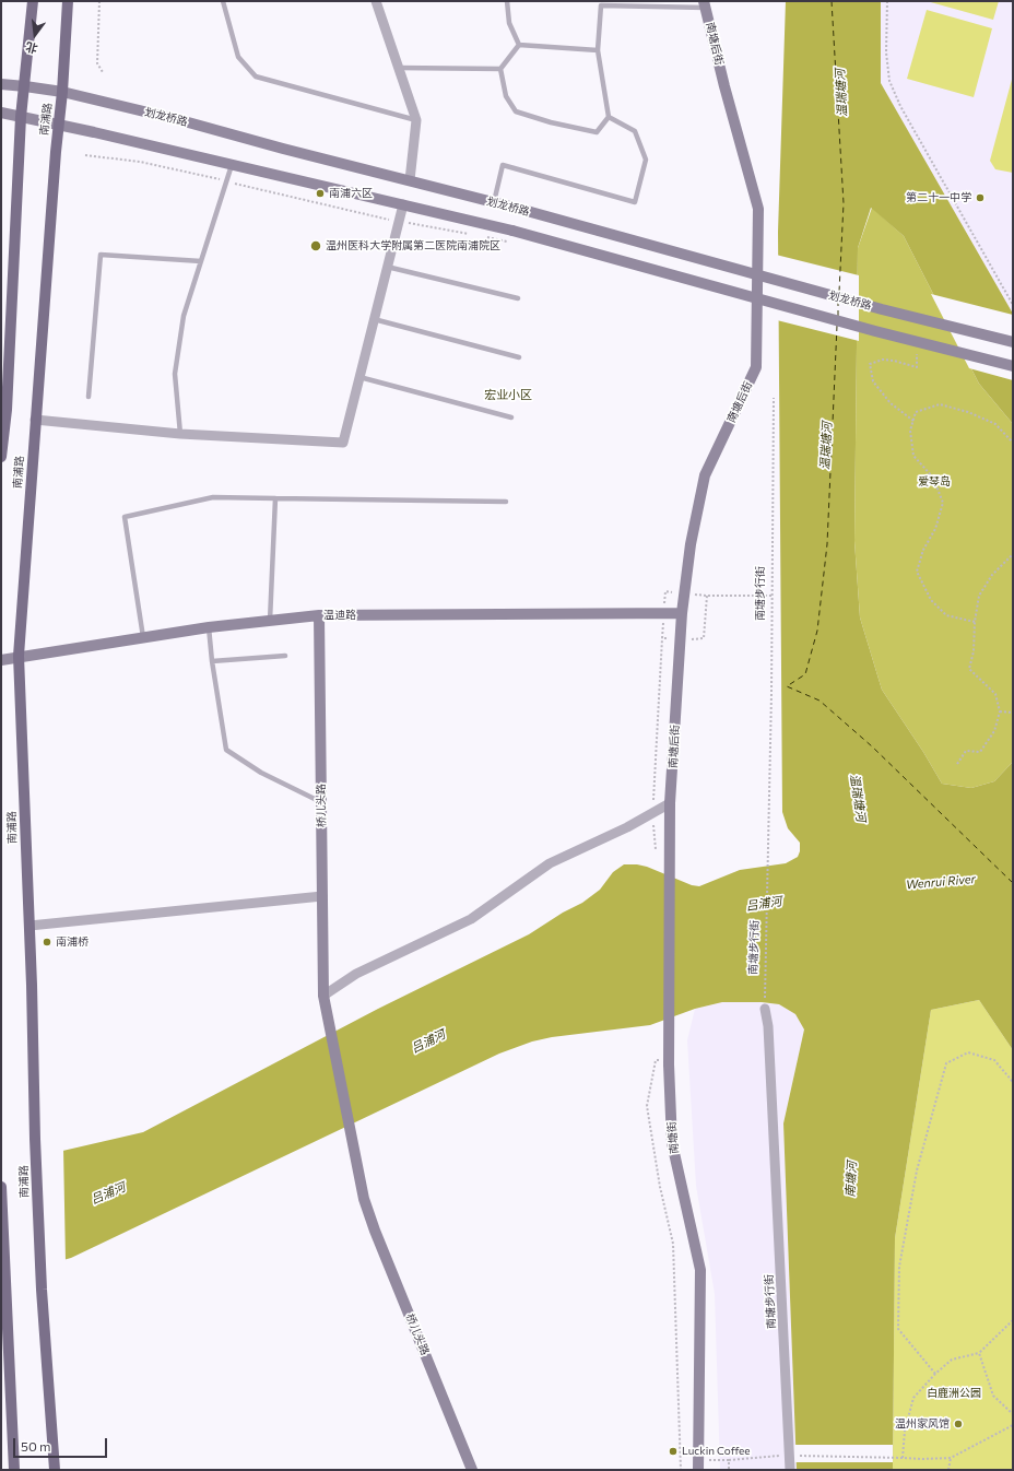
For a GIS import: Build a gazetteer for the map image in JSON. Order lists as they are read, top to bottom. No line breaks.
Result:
{"streets":{"main road":["南浦路"],"street":["南塘后街","划龙桥路","南塘步行街","温迪路","桥儿头路","南塘街"]},"crossings":[["南塘后街","温迪路"],["南塘后街","南塘街"],["划龙桥路","南浦路"],["南浦路","温迪路"],["温迪路","桥儿头路"]],"districts":["宏业小区"],"water":["温瑞塘河","Wenrui River","吕浦河","南塘河"],"parks":["爱琴岛","白鹿洲公园"],"places":["南浦六区","第二十一中学","温州医科大学附属第二医院南浦院区","南浦桥","温州家风馆","Luckin Coffee"],"scale_bar":"50 m","north":"bottom"}
